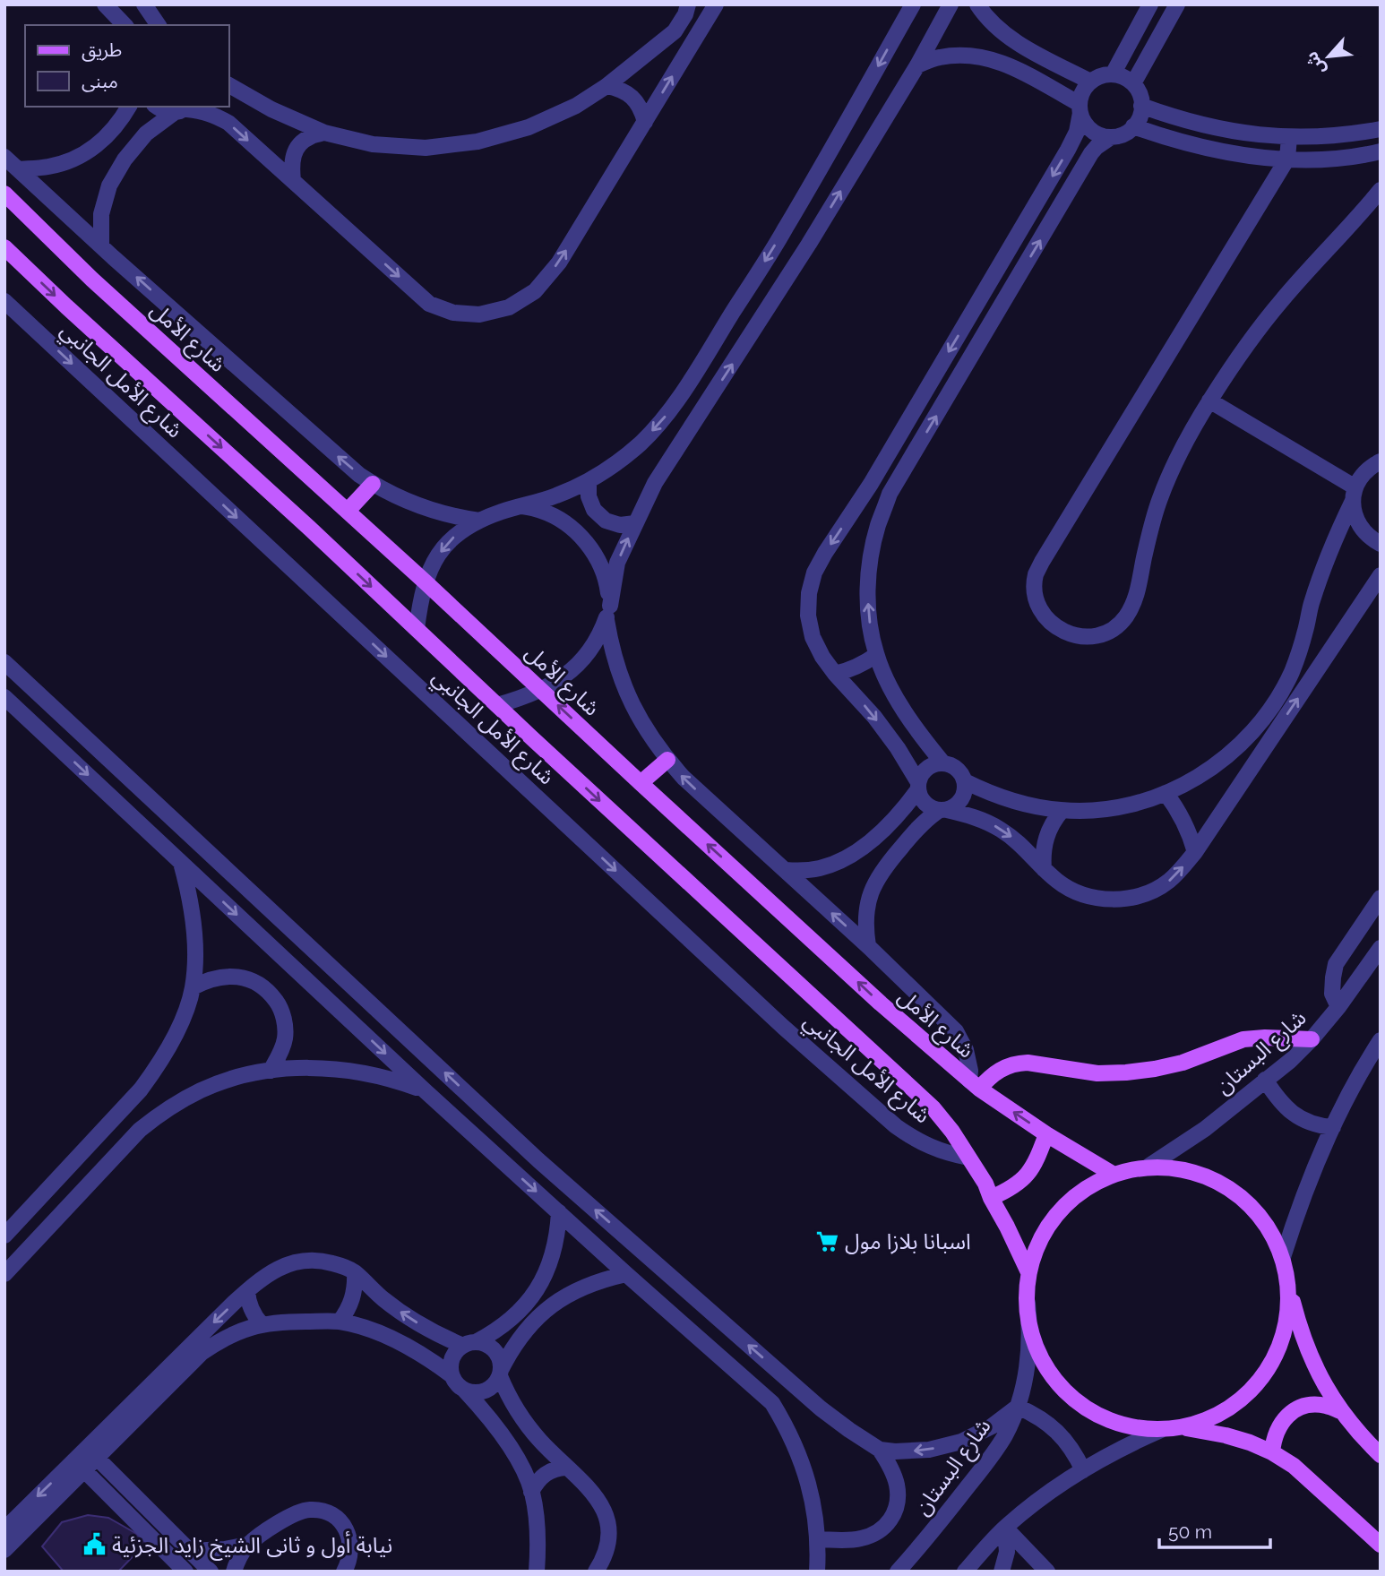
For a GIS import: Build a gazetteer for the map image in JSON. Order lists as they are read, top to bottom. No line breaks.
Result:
{"streets":{"main road":["شارع الأمل"],"street":["شارع الأمل الجانبي","شارع البستان"]},"places":{"supermarket":["اسبانا بلازا مول"],"public building":["نيابة أول و ثانى الشيخ زايد الجزئية"]},"legend":["طريق","مبنى"],"scale_bar":"50 m","north":"bottom left"}
